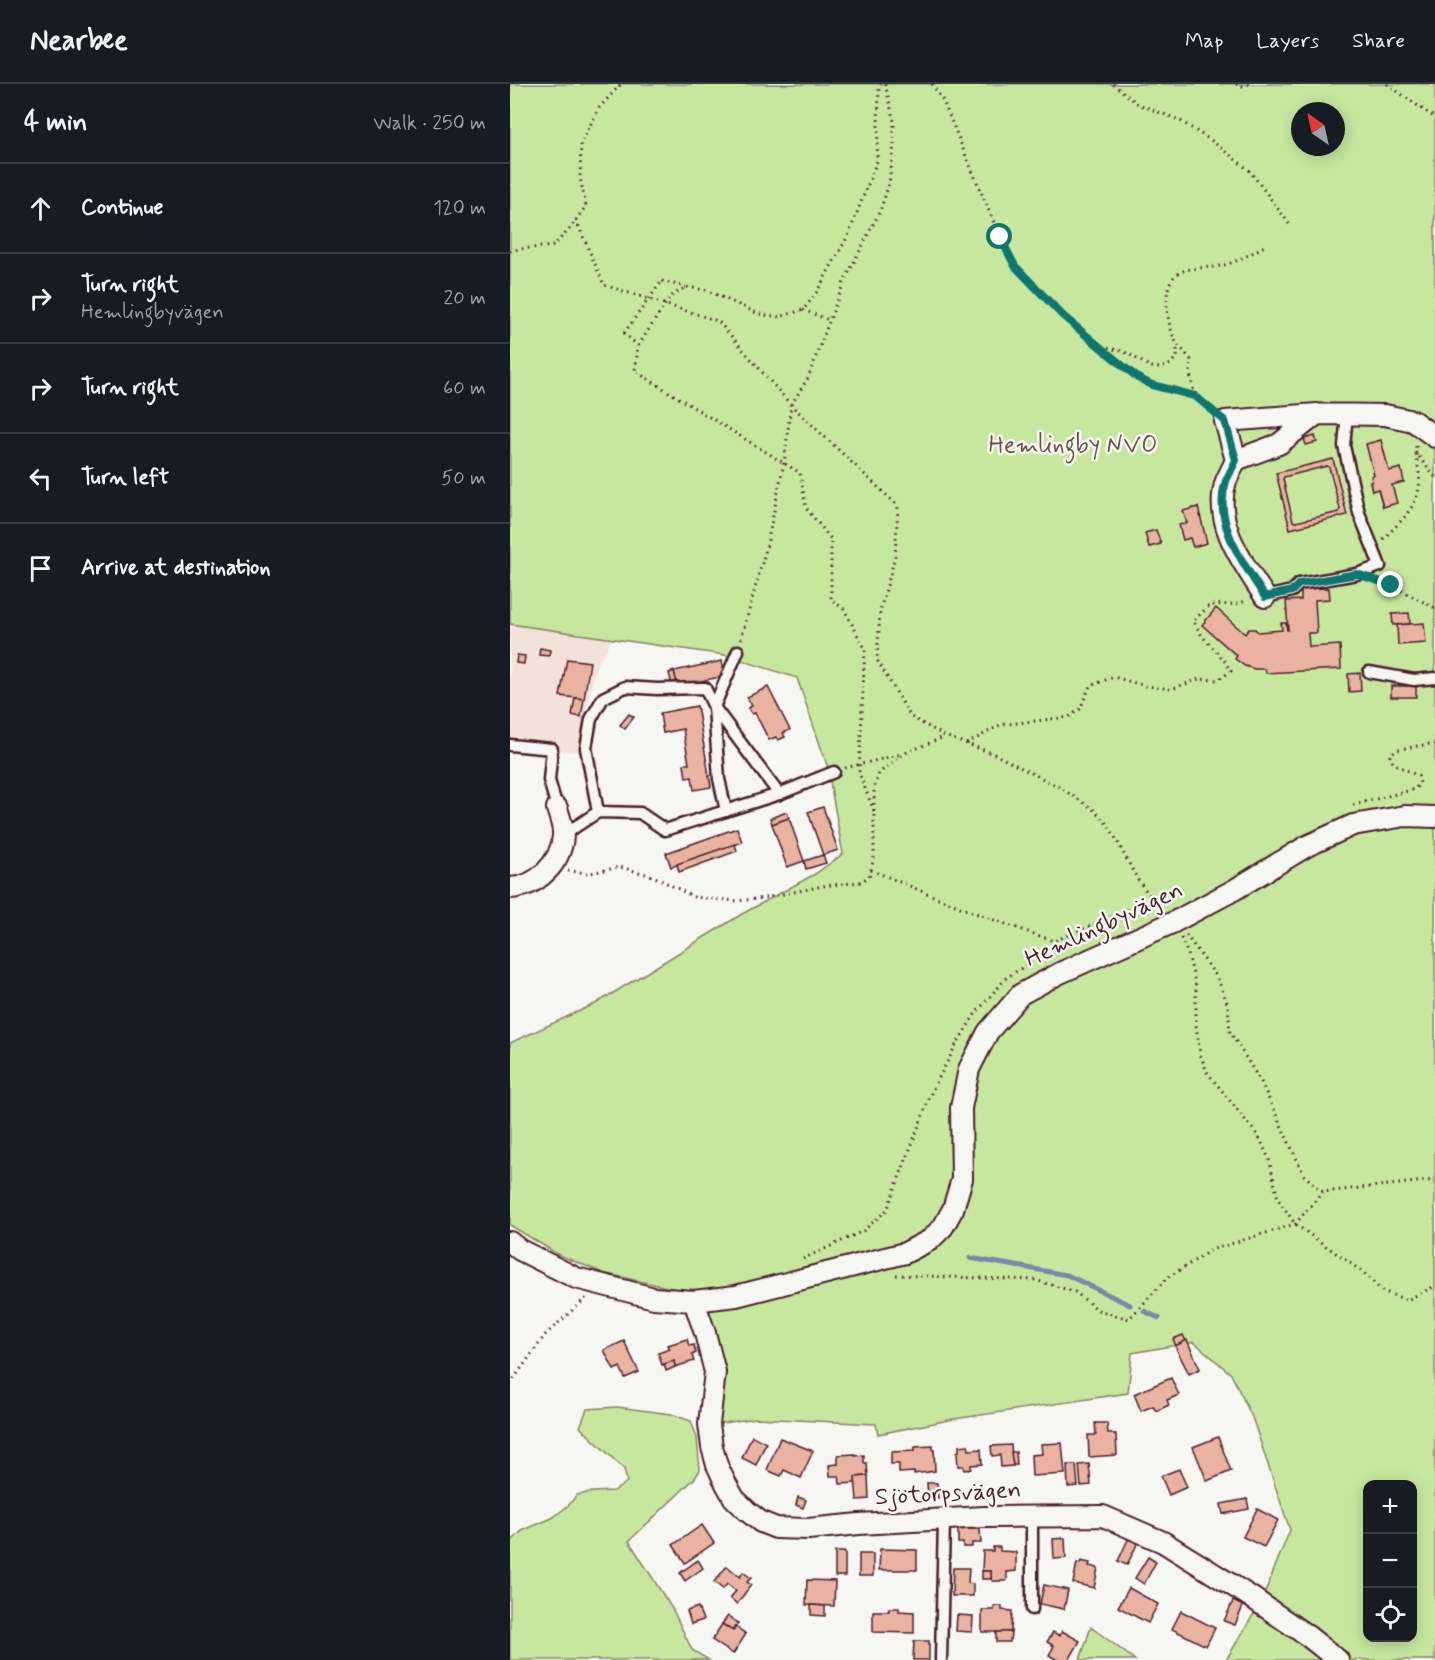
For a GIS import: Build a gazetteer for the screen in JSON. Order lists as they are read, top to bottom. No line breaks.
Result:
{"streets":{"street":["Hemlingbyvägen","Sjötorpsvägen"]},"crossings":[["Hemlingbyvägen","Sjötorpsvägen"]],"parks":["Hemlingby NVO"],"north":"top left","page":{"header":"Nearbee","nav":["Map","Layers","Share"],"heading":["4 min","Walk · 250 m"],"list":[["Continue","120 m"],["Turn right","Hemlingbyvägen","20 m"],["Turn right","60 m"],["Turn left","50 m"],"Arrive at destination"],"map_buttons":["+","−"]}}
